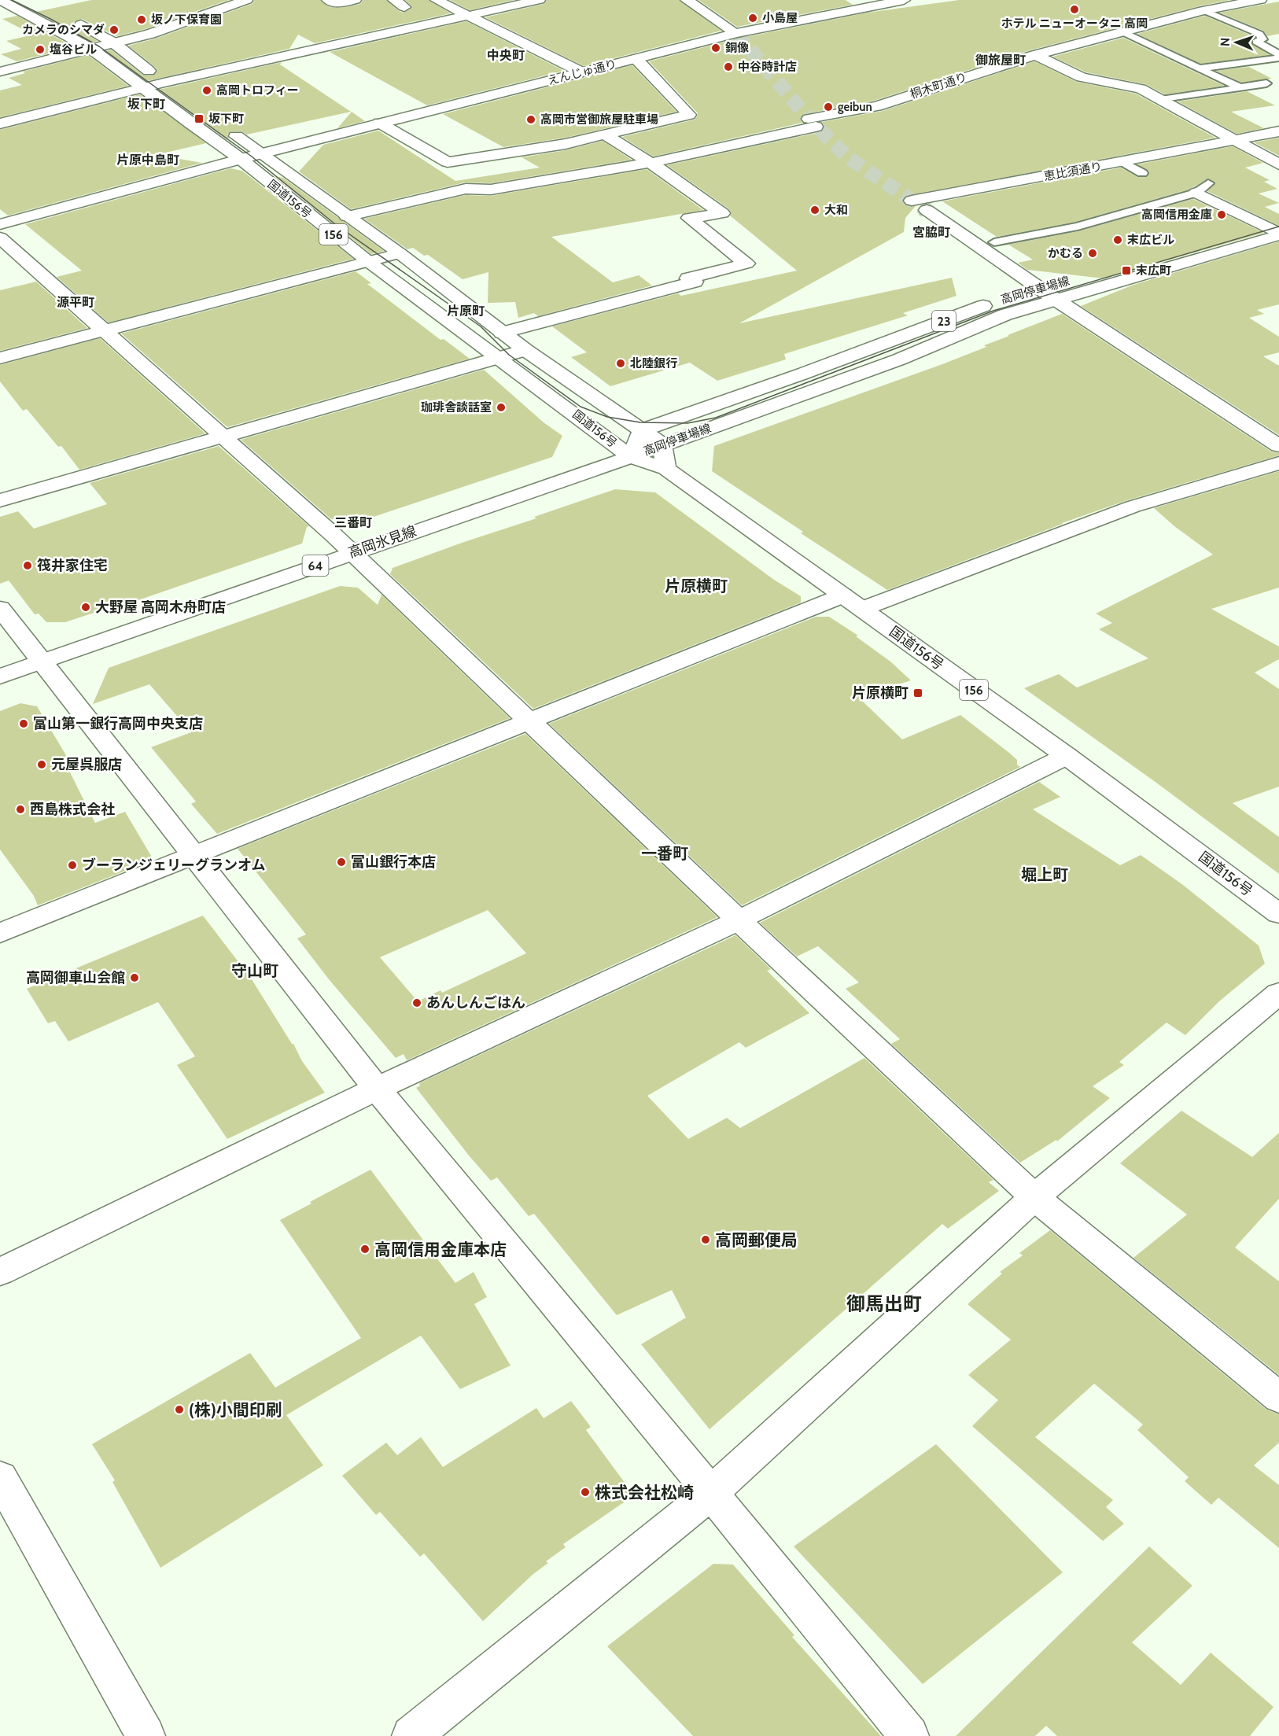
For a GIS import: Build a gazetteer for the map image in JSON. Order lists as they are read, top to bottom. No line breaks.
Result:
{"streets":{"main road":["えんじゅ通り","桐木町通り","恵比須通り","国道156号","156","高岡停車場線","23","高岡氷見線","64"]},"crossings":[["えんじゅ通り","国道156号"],["桐木町通り","国道156号"],["国道156号","高岡停車場線"],["国道156号","高岡氷見線"],["高岡停車場線","高岡氷見線"]],"districts":["中央町","御旅屋町","坂下町","片原中島町","宮脇町","源平町","片原町","三番町","片原横町","一番町","堀上町","守山町","御馬出町"],"places":{"other":["ホテル ニューオータニ 高岡","小島屋","坂ノ下保育園","カメラのシマダ","銅像","塩谷ビル","中谷時計店","高岡トロフィー","geibun","高岡市営御旅屋駐車場","大和","高岡信用金庫","末広ビル","かむる","北陸銀行","珈琲舎談話室","筏井家住宅","大野屋 高岡木舟町店","富山第一銀行高岡中央支店","元屋呉服店","西島株式会社","富山銀行本店","ブーランジェリーグランオム","高岡御車山会館","あんしんごはん","高岡郵便局","高岡信用金庫本店","(株)小間印刷","株式会社松崎"],"transit":["坂下町","末広町","片原横町"]},"north":"left"}
